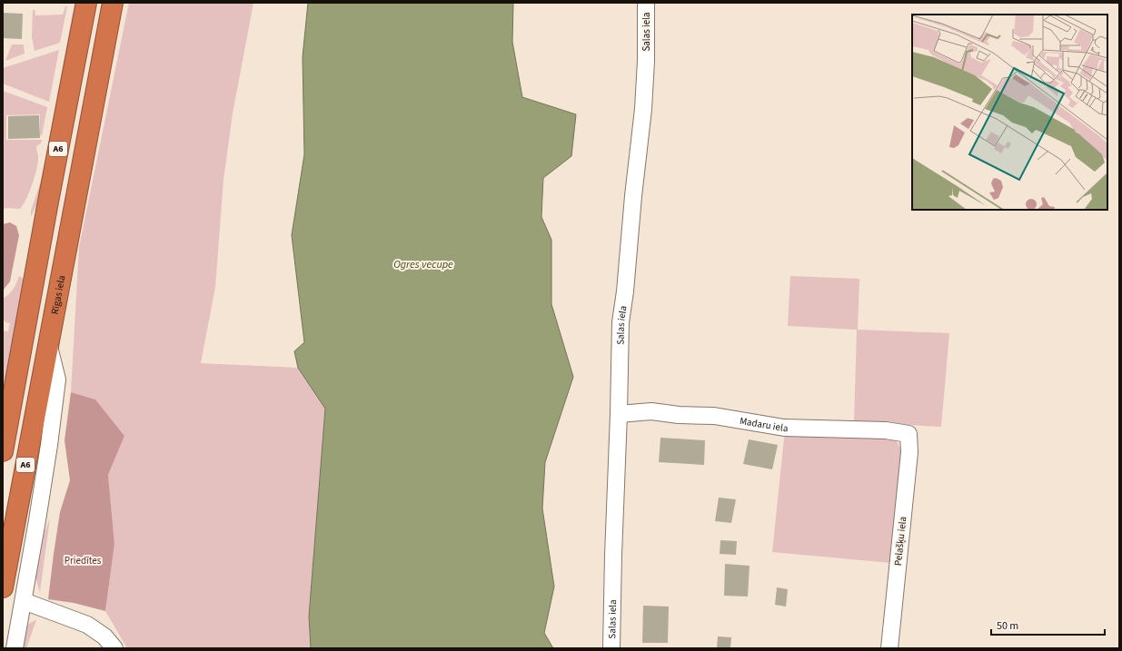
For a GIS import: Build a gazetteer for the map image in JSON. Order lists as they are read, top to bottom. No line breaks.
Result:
{"streets":{"highway":["A6","Rīgas iela"],"street":["Salas iela","Madaru iela","Pelašķu iela"]},"crossings":[["Salas iela","Madaru iela"],["Madaru iela","Pelašķu iela"]],"water":["Ogres vecupe"],"parks":["Priedītes"],"scale_bar":"50 m"}
